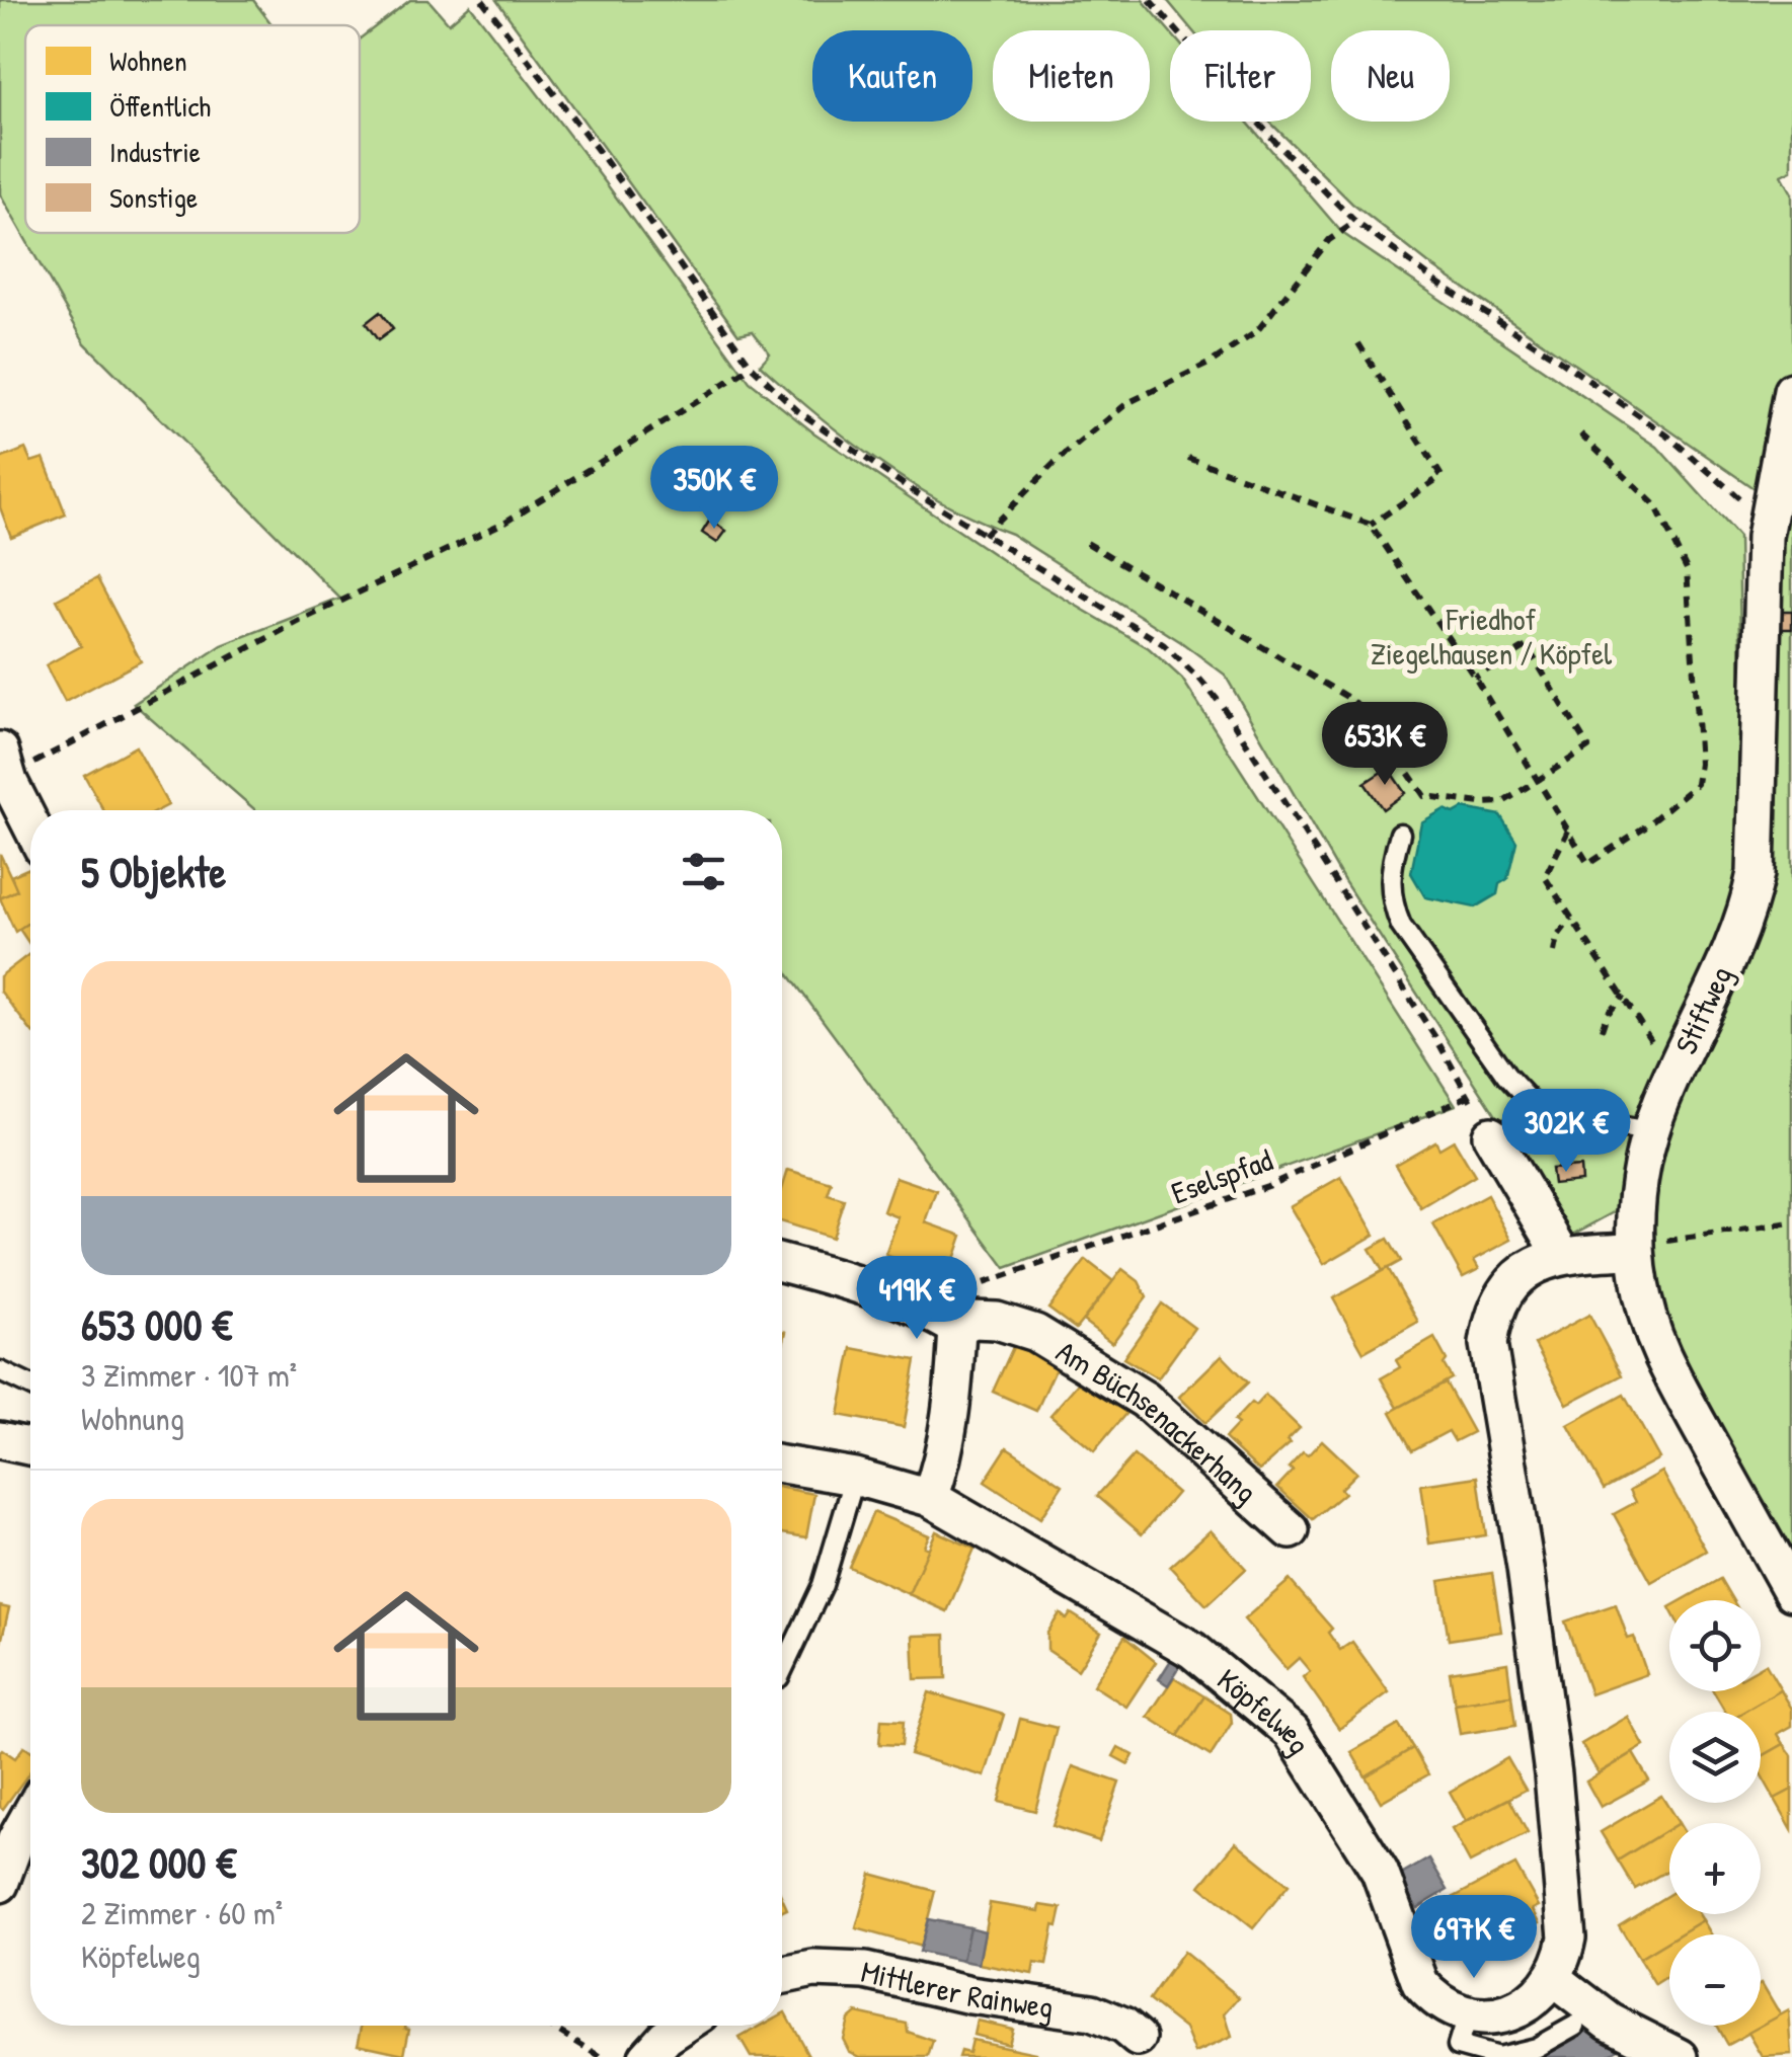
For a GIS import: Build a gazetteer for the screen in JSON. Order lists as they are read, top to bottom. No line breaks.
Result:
{"streets":{"street":["Stiftweg","Am Büchsenackerhang","Köpfelweg","Mittlerer Rainweg"],"path":["Eselspfad"]},"parks":["Friedhof Ziegelhausen / Köpfel"],"legend":["Wohnen","Öffentlich","Industrie","Sonstige"],"page":{"chip":["Kaufen","Mieten","Filter","Neu"],"price":["350K €","653K €","302K €","419K €","697K €"],"heading":"5 Objekte","list":[{"name":"653 000 €","note":"3 Zimmer · 107 m² · Wohnung"},{"name":"302 000 €","note":"2 Zimmer · 60 m² · Köpfelweg"}],"map_buttons":["+","−"]}}
